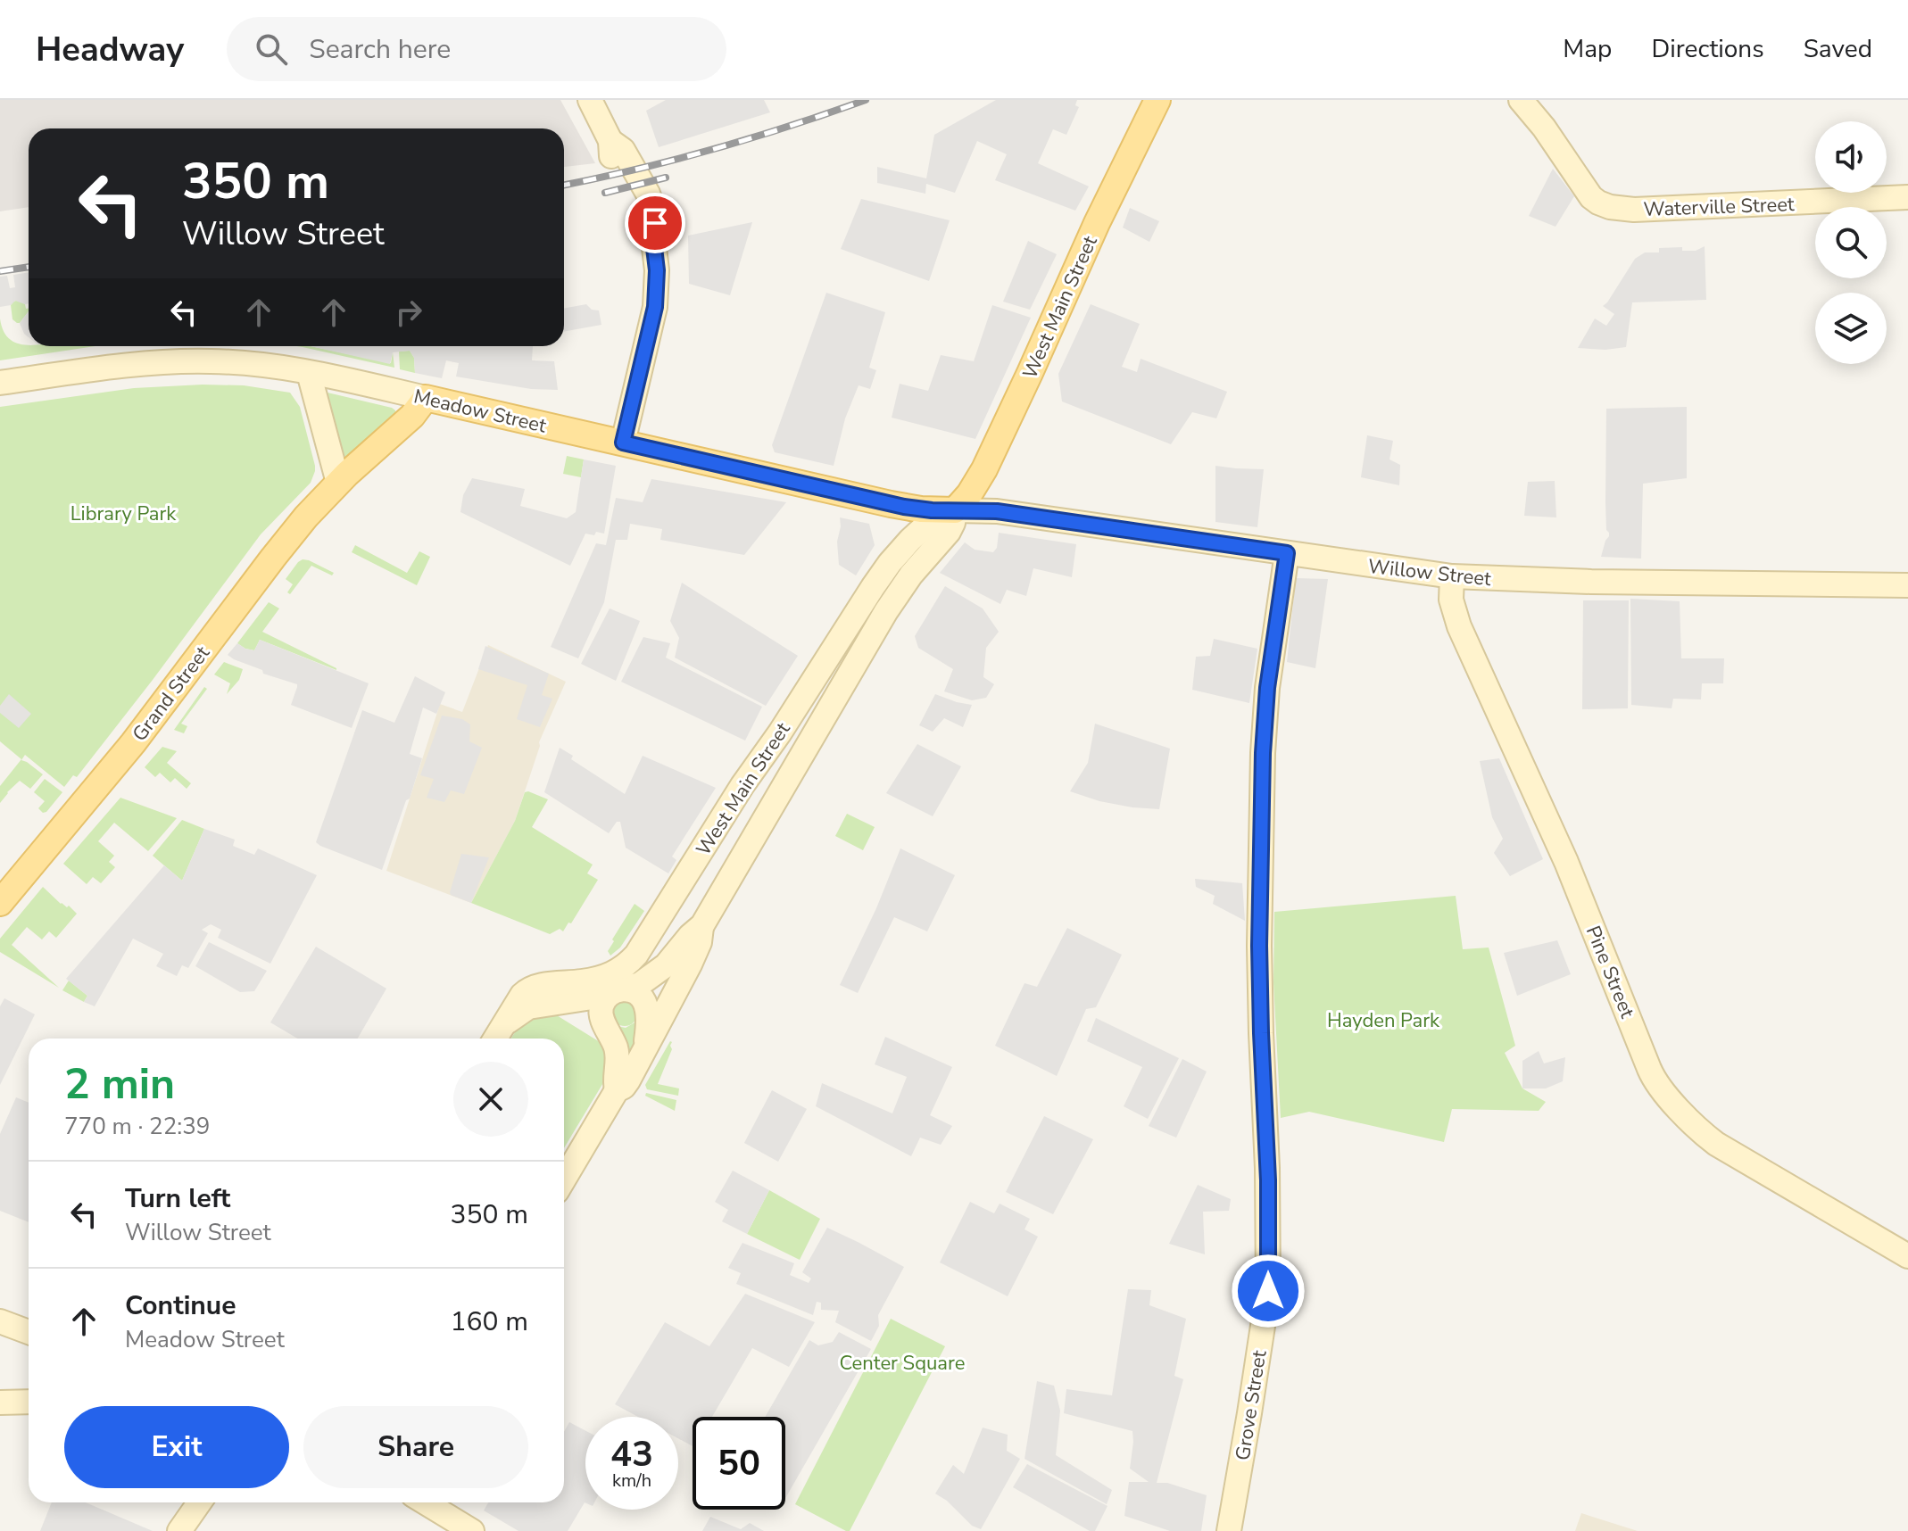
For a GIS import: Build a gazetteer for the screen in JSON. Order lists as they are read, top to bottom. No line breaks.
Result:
{"streets":{"main road":["Waterville Street","West Main Street","Meadow Street","Willow Street","Grand Street","Pine Street","Grove Street"]},"crossings":[["West Main Street","Meadow Street"],["West Main Street","Willow Street"],["Meadow Street","Willow Street"],["Meadow Street","Grand Street"],["Willow Street","Pine Street"],["Willow Street","Grove Street"]],"parks":["Library Park","Hayden Park","Center Square"],"page":{"header":"Headway","search":"Search here","nav":["Map","Directions","Saved"],"turn":["350 m","Willow Street"],"heading":["2 min","770 m · 22:39"],"list":[{"name":"Turn left","note":"Willow Street","value":"350 m"},{"name":"Continue","note":"Meadow Street","value":"160 m"}],"buttons":["Exit","Share"],"speed":"43 km/h","limit":"50"}}
